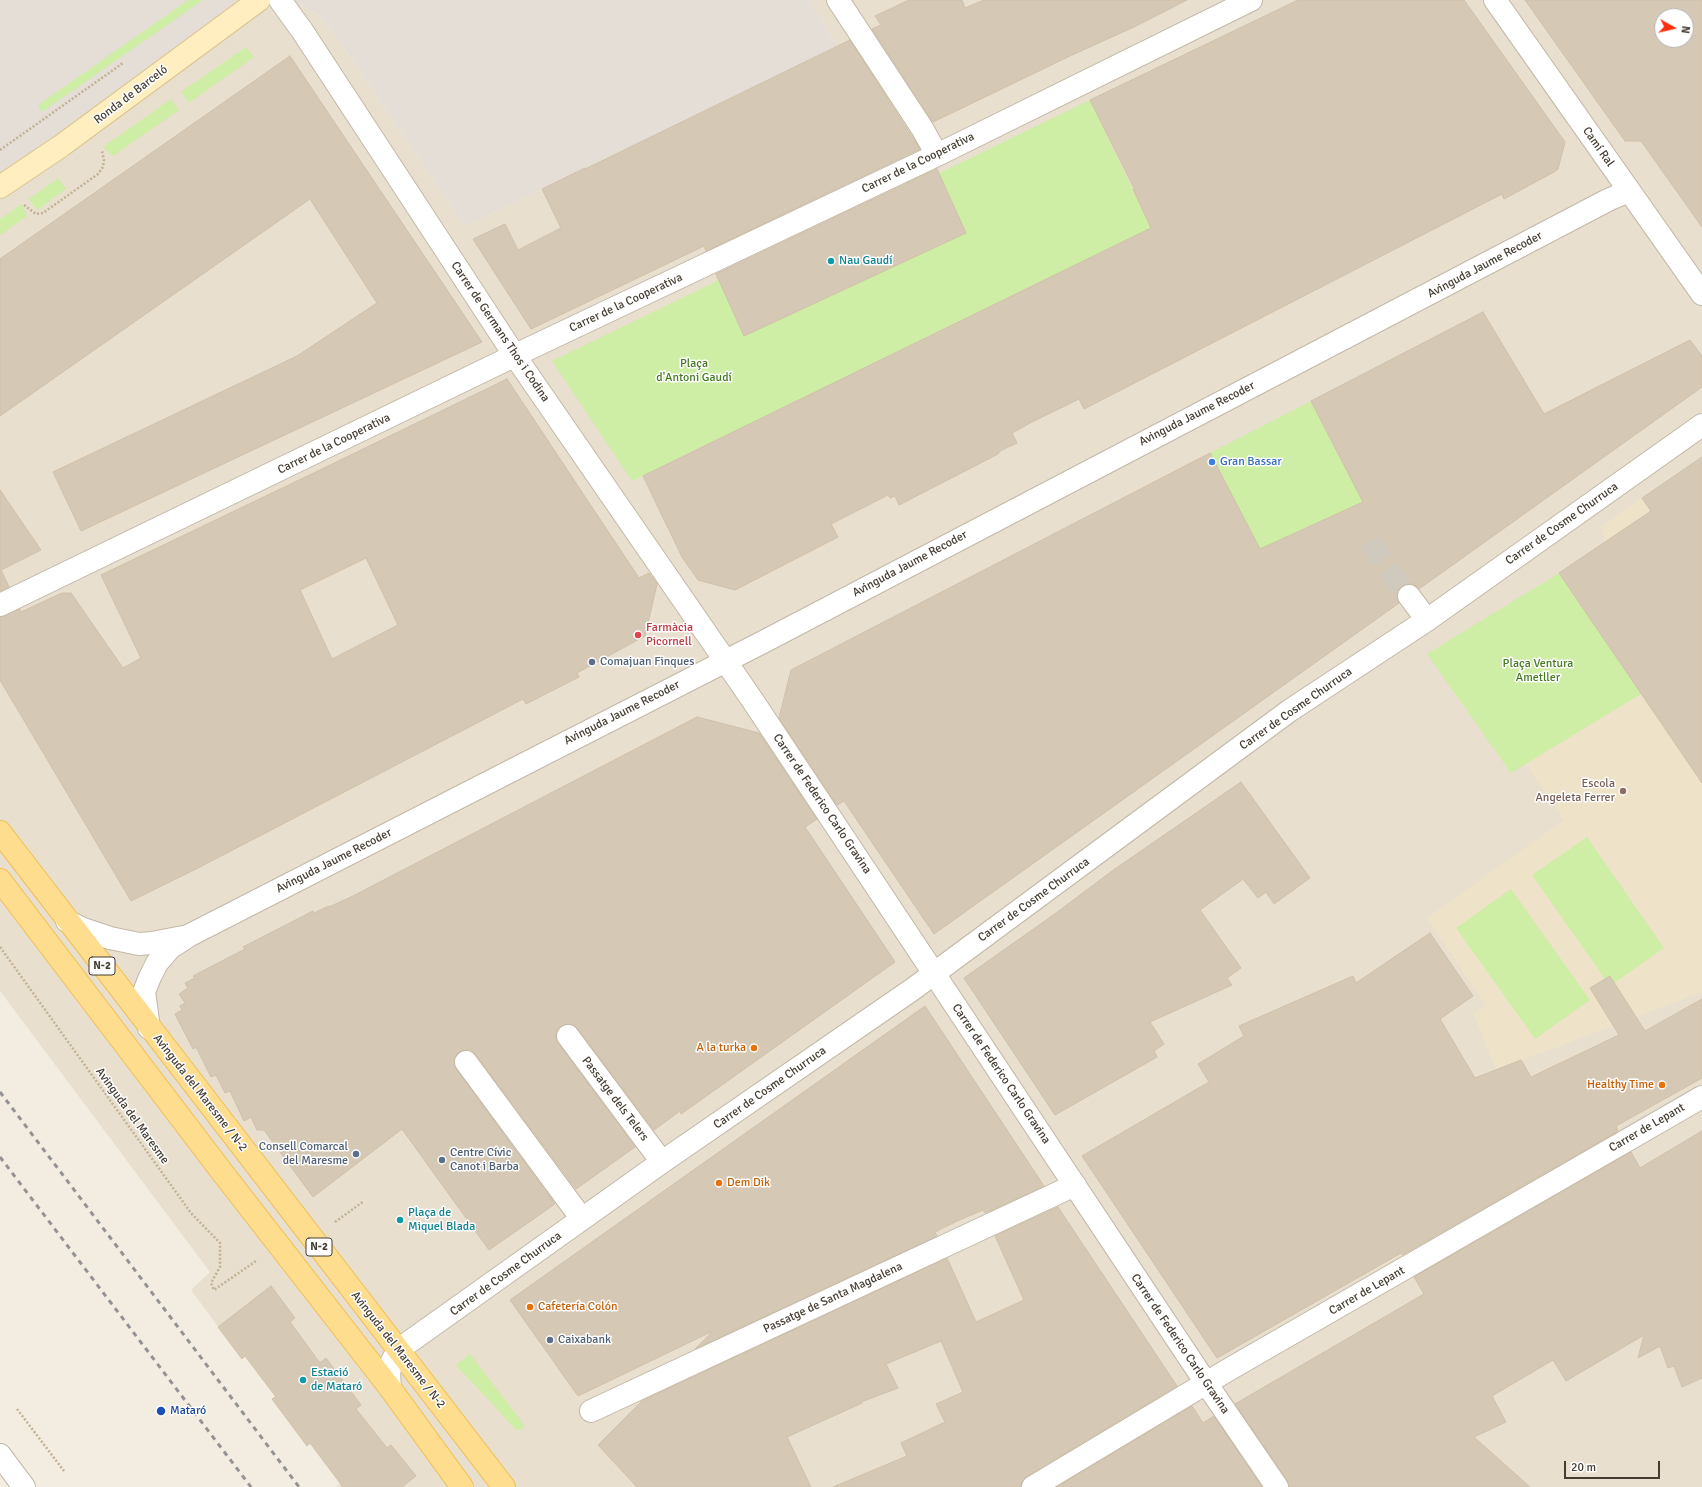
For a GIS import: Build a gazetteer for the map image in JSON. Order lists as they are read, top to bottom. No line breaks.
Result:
{"streets":{"main road":["N-2","Avinguda del Maresme / N-2"],"street":["Ronda de Barceló","Camí Ral","Carrer de la Cooperativa","Avinguda Jaume Recoder","Carrer de Germans Thos i Codina","Carrer de Cosme Churruca","Carrer de Federico Carlo Gravina","Passatge dels Telers","Carrer de Lepant","Passatge de Santa Magdalena"],"path":["Avinguda del Maresme"]},"crossings":[["Camí Ral","Avinguda Jaume Recoder"],["Carrer de la Cooperativa","Carrer de Germans Thos i Codina"],["Avinguda Jaume Recoder","Carrer de Germans Thos i Codina"],["Avinguda Jaume Recoder","Carrer de Federico Carlo Gravina"],["Avinguda Jaume Recoder","Avinguda del Maresme / N-2"],["Carrer de Germans Thos i Codina","Carrer de Federico Carlo Gravina"],["Carrer de Cosme Churruca","Carrer de Federico Carlo Gravina"],["Carrer de Cosme Churruca","Avinguda del Maresme / N-2"],["Carrer de Cosme Churruca","Passatge dels Telers"],["Carrer de Federico Carlo Gravina","Carrer de Lepant"],["Carrer de Federico Carlo Gravina","Passatge de Santa Magdalena"]],"parks":["Plaça d'Antoni Gaudí","Plaça Ventura Ametller"],"places":["Nau Gaudí","Gran Bassar","Farmàcia Picornell","Comajuan Finques","Escola Angeleta Ferrer","A la turka","Healthy Time","Consell Comarcal del Maresme","Centre Cívic Canot i Barba","Dem Dik","Plaça de Miquel Blada","Cafetería Colón","Caixabank","Estació de Mataró","Mataró"],"scale_bar":"20 m","north":"right"}
